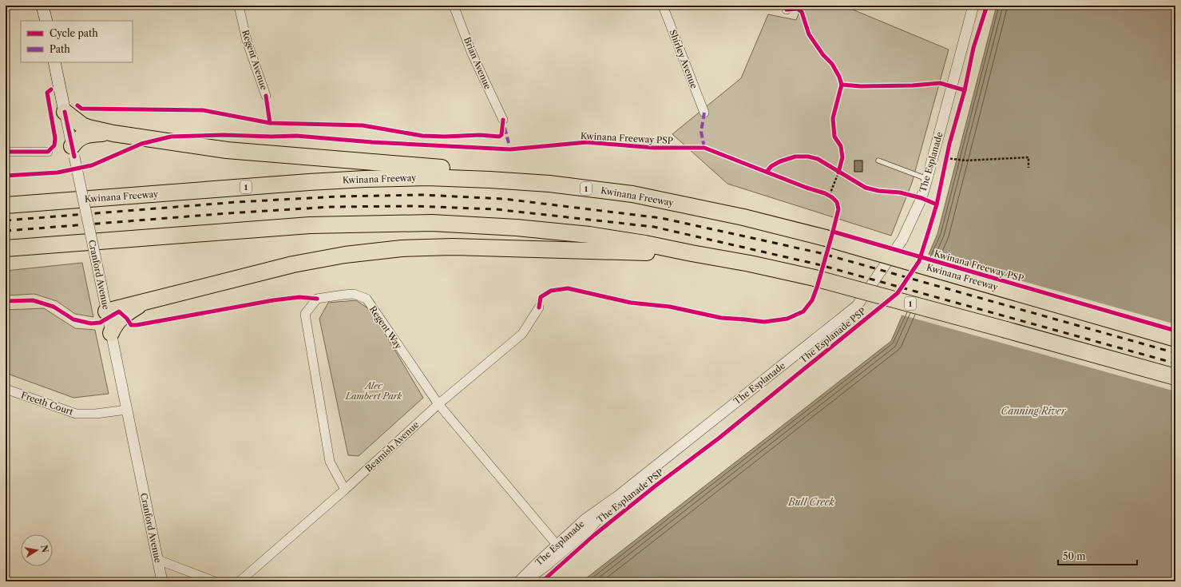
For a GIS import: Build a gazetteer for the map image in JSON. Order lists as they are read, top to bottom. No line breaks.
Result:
{"streets":{"highway":["Kwinana Freeway","1"],"main road":["Cranford Avenue"],"street":["Shirley Avenue","Regent Avenue","Brian Avenue","The Esplanade","Regent Way","Freeth Court","Beamish Avenue"],"cycle path":["Kwinana Freeway PSP","The Esplanade PSP"]},"crossings":[["The Esplanade","Regent Way"],["Cranford Avenue","Freeth Court"],["Regent Way","Beamish Avenue"]],"water":["Canning River","Bull Creek"],"parks":["Alec Lambert Park"],"legend":["Cycle path","Path"],"scale_bar":"50 m","north":"right"}
